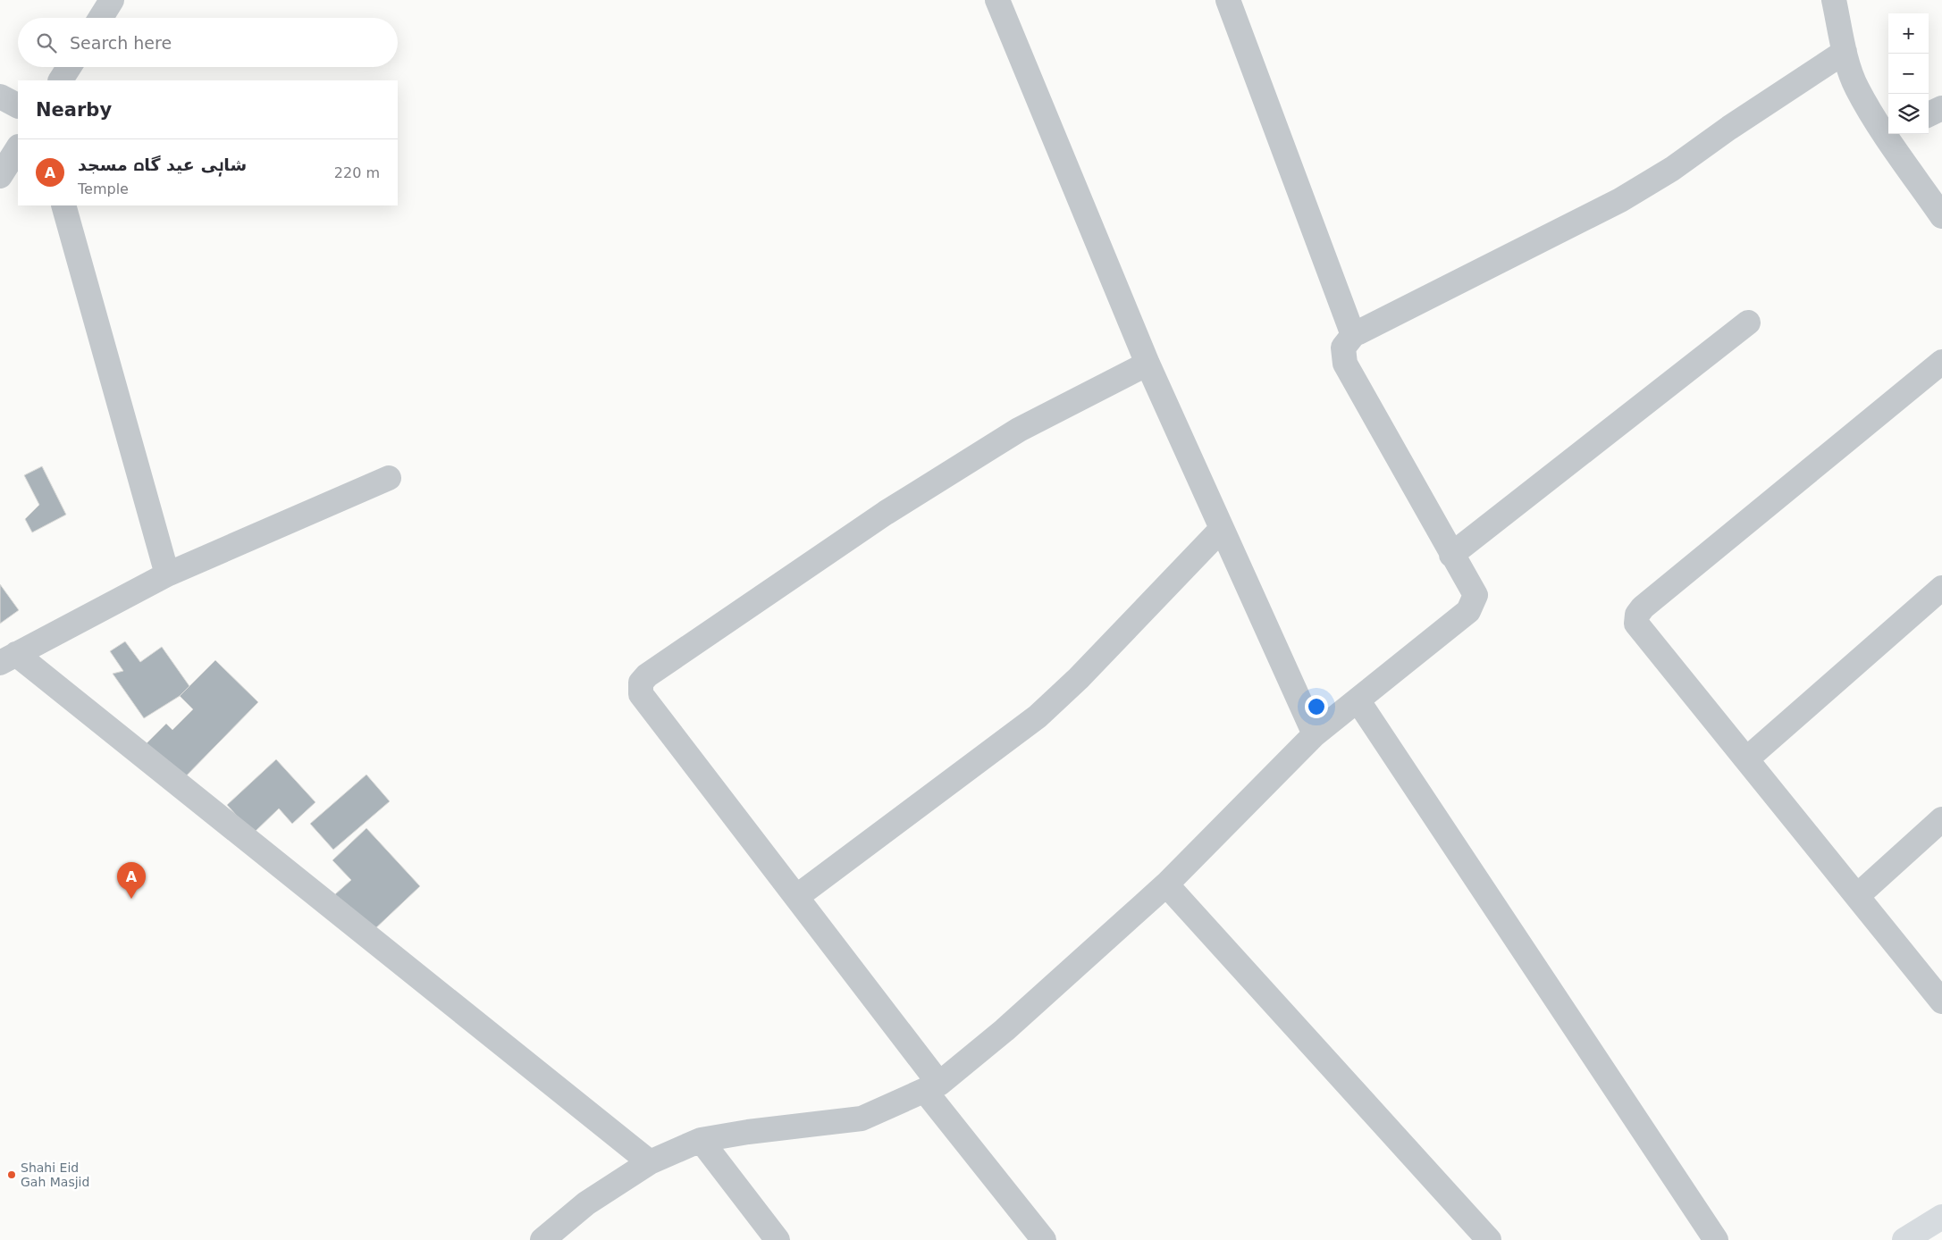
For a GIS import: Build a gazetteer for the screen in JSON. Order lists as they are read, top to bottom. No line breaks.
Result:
{"places":["Shahi Eid Gah Masjid"],"page":{"map_buttons":["+","−"],"search":"Search here","heading":"Nearby","list":[{"mark":"A","name":"شاہی عید گاہ مسجد","note":"Temple","value":"220 m"}],"pins":"A"}}
